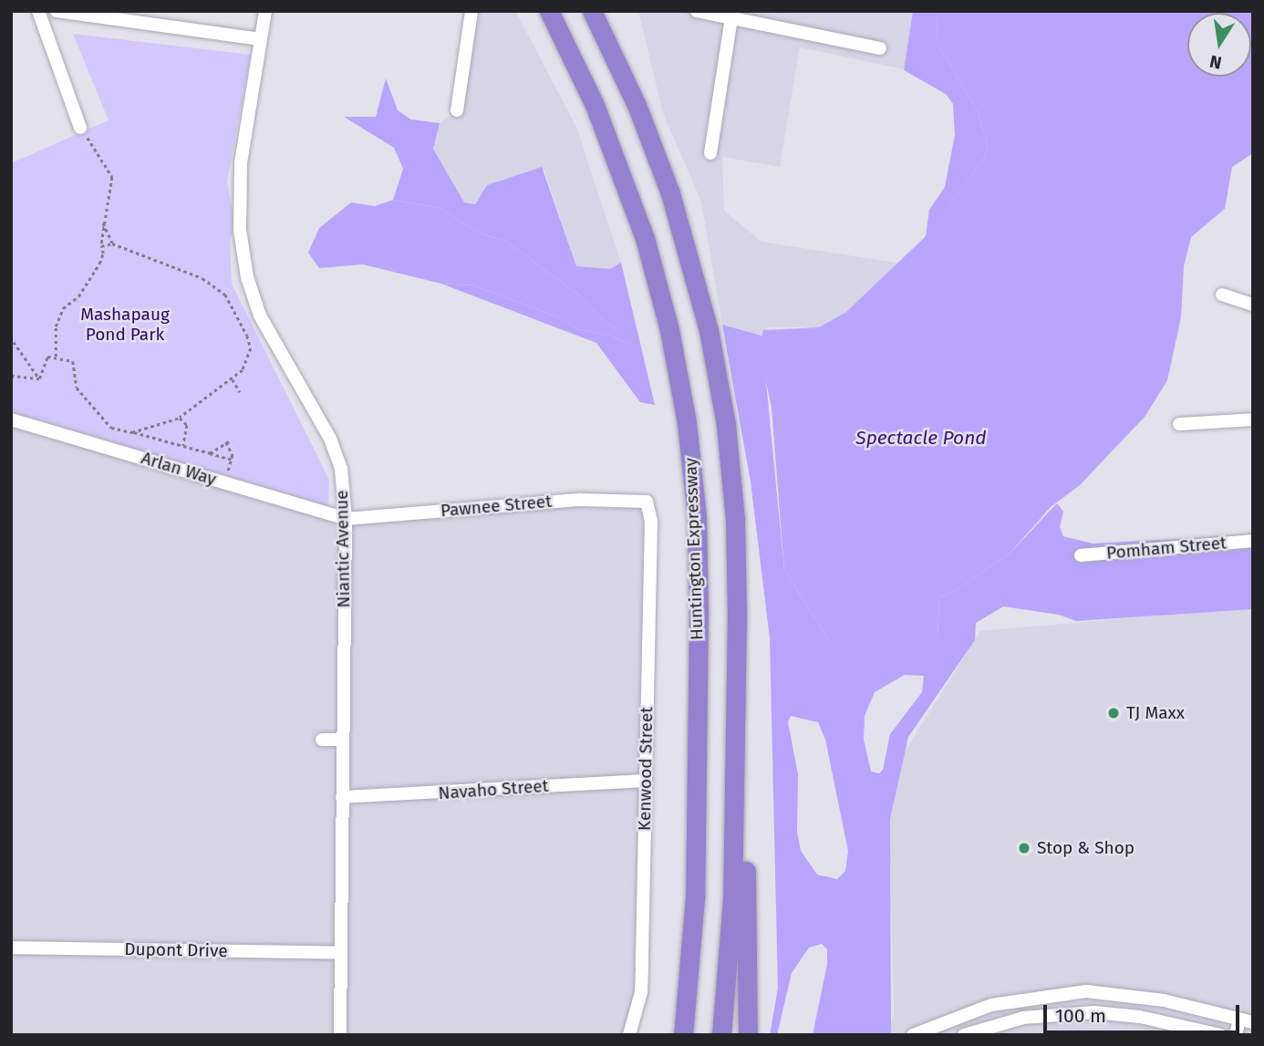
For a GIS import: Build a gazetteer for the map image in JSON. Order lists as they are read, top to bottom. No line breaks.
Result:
{"streets":{"highway":["Huntington Expressway"],"street":["Arlan Way","Pawnee Street","Pomham Street","Niantic Avenue","Kenwood Street","Navaho Street","Dupont Drive"]},"crossings":[["Arlan Way","Pawnee Street"],["Arlan Way","Niantic Avenue"],["Pawnee Street","Niantic Avenue"],["Pawnee Street","Kenwood Street"],["Niantic Avenue","Navaho Street"],["Niantic Avenue","Dupont Drive"],["Kenwood Street","Navaho Street"]],"water":["Spectacle Pond"],"parks":["Mashapaug Pond Park"],"places":["TJ Maxx","Stop & Shop"],"scale_bar":"100 m","north":"bottom"}
